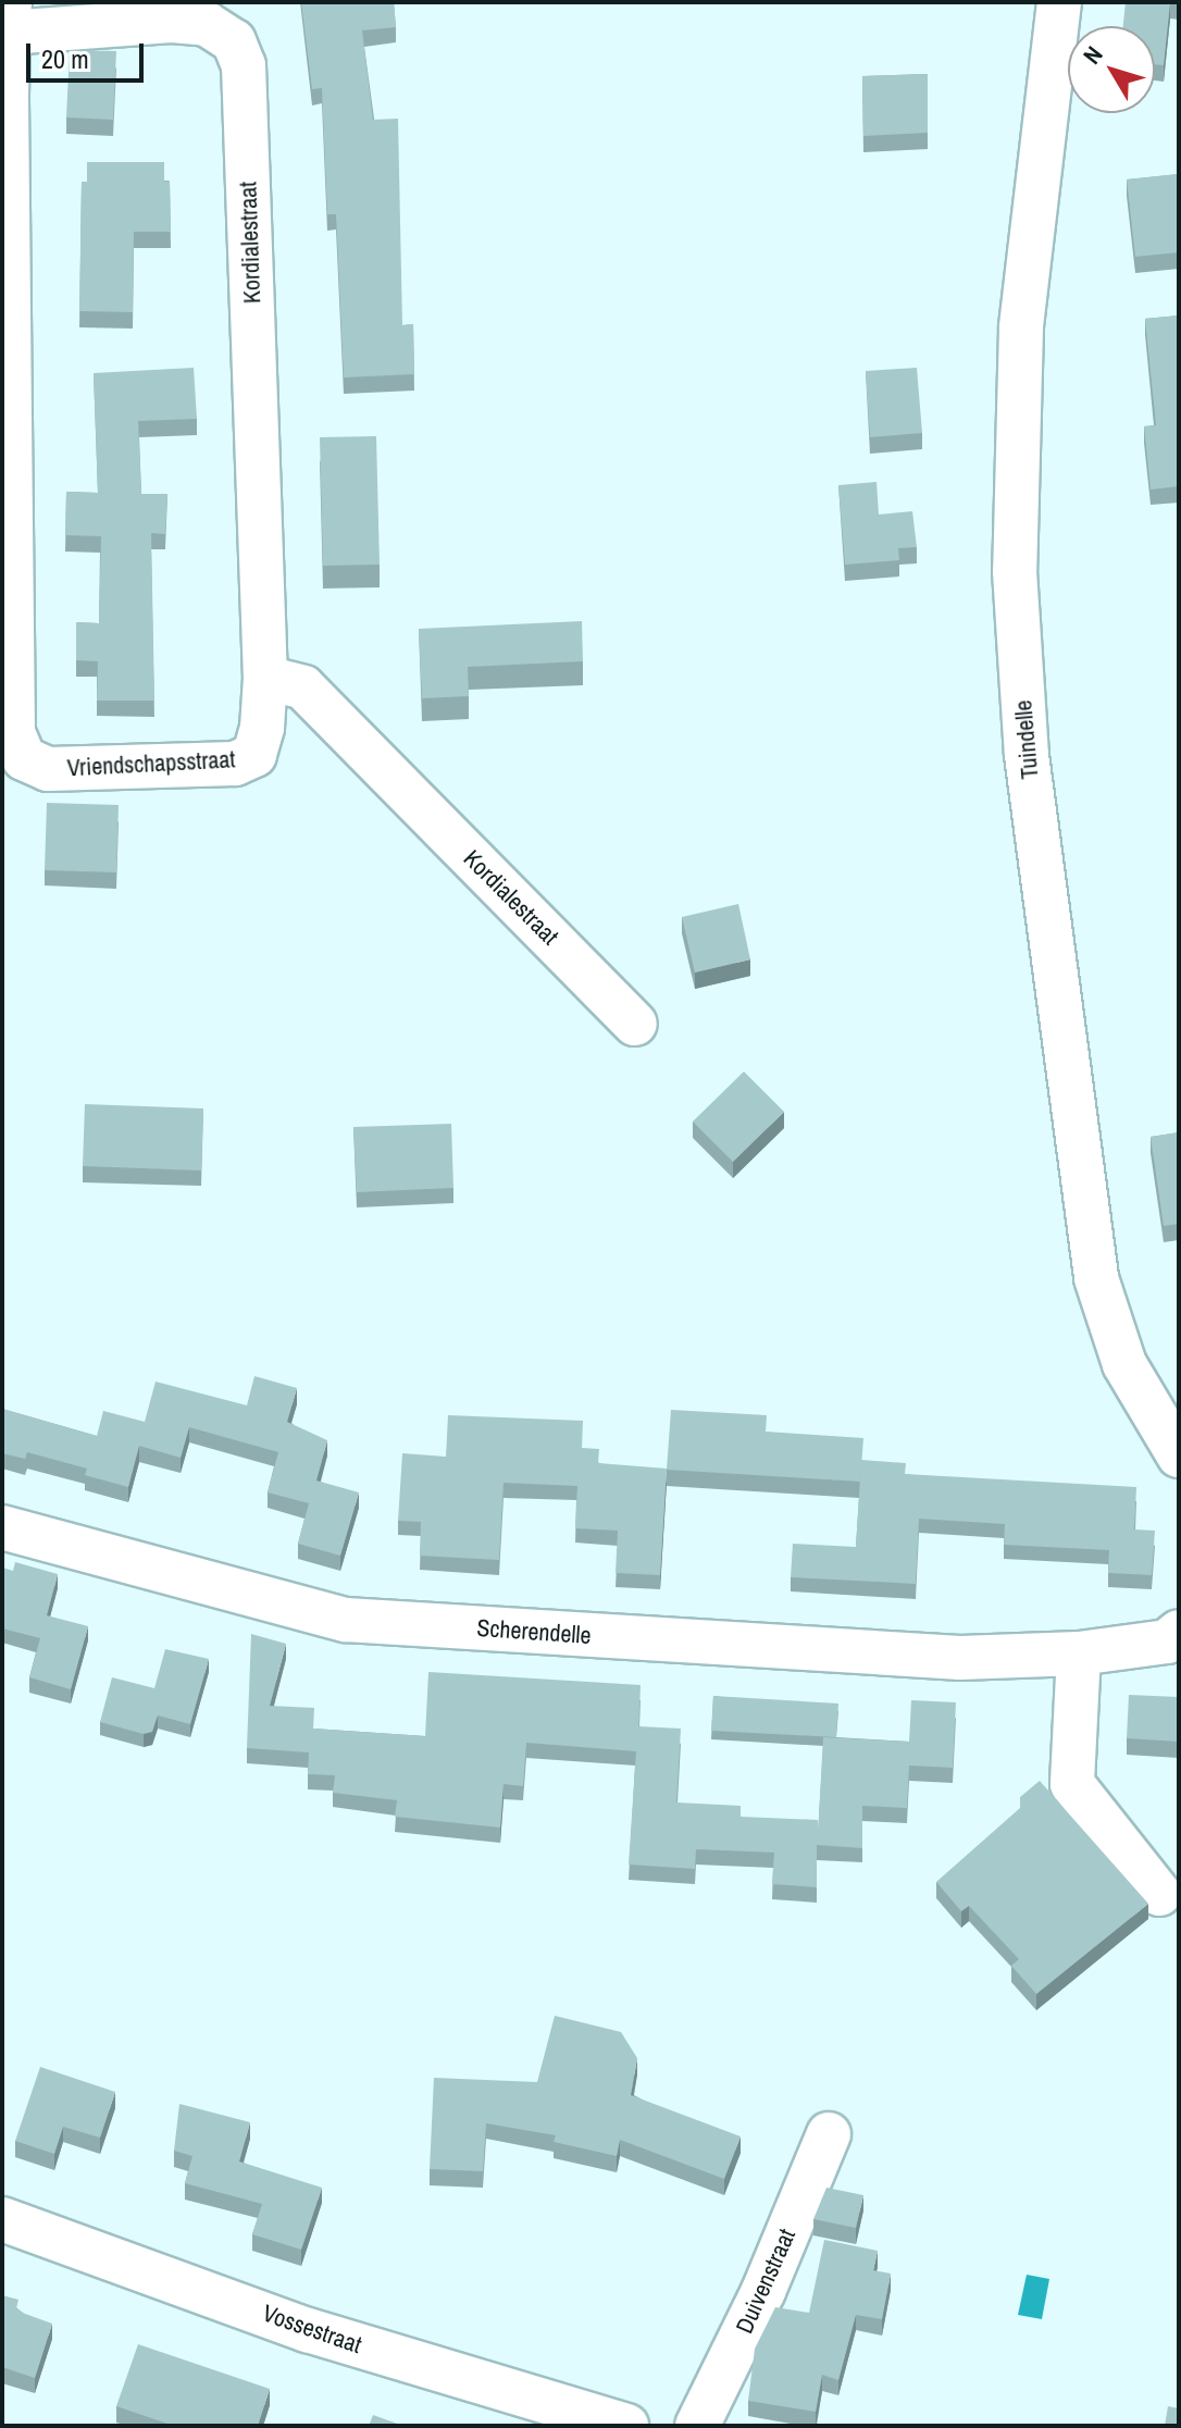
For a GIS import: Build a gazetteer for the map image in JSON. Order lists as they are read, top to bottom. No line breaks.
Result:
{"streets":{"street":["Kordialestraat","Tuindelle","Vriendschapsstraat","Scherendelle","Duivenstraat","Vossestraat"]},"crossings":[["Kordialestraat","Vriendschapsstraat"]],"scale_bar":"20 m","north":"top left"}
